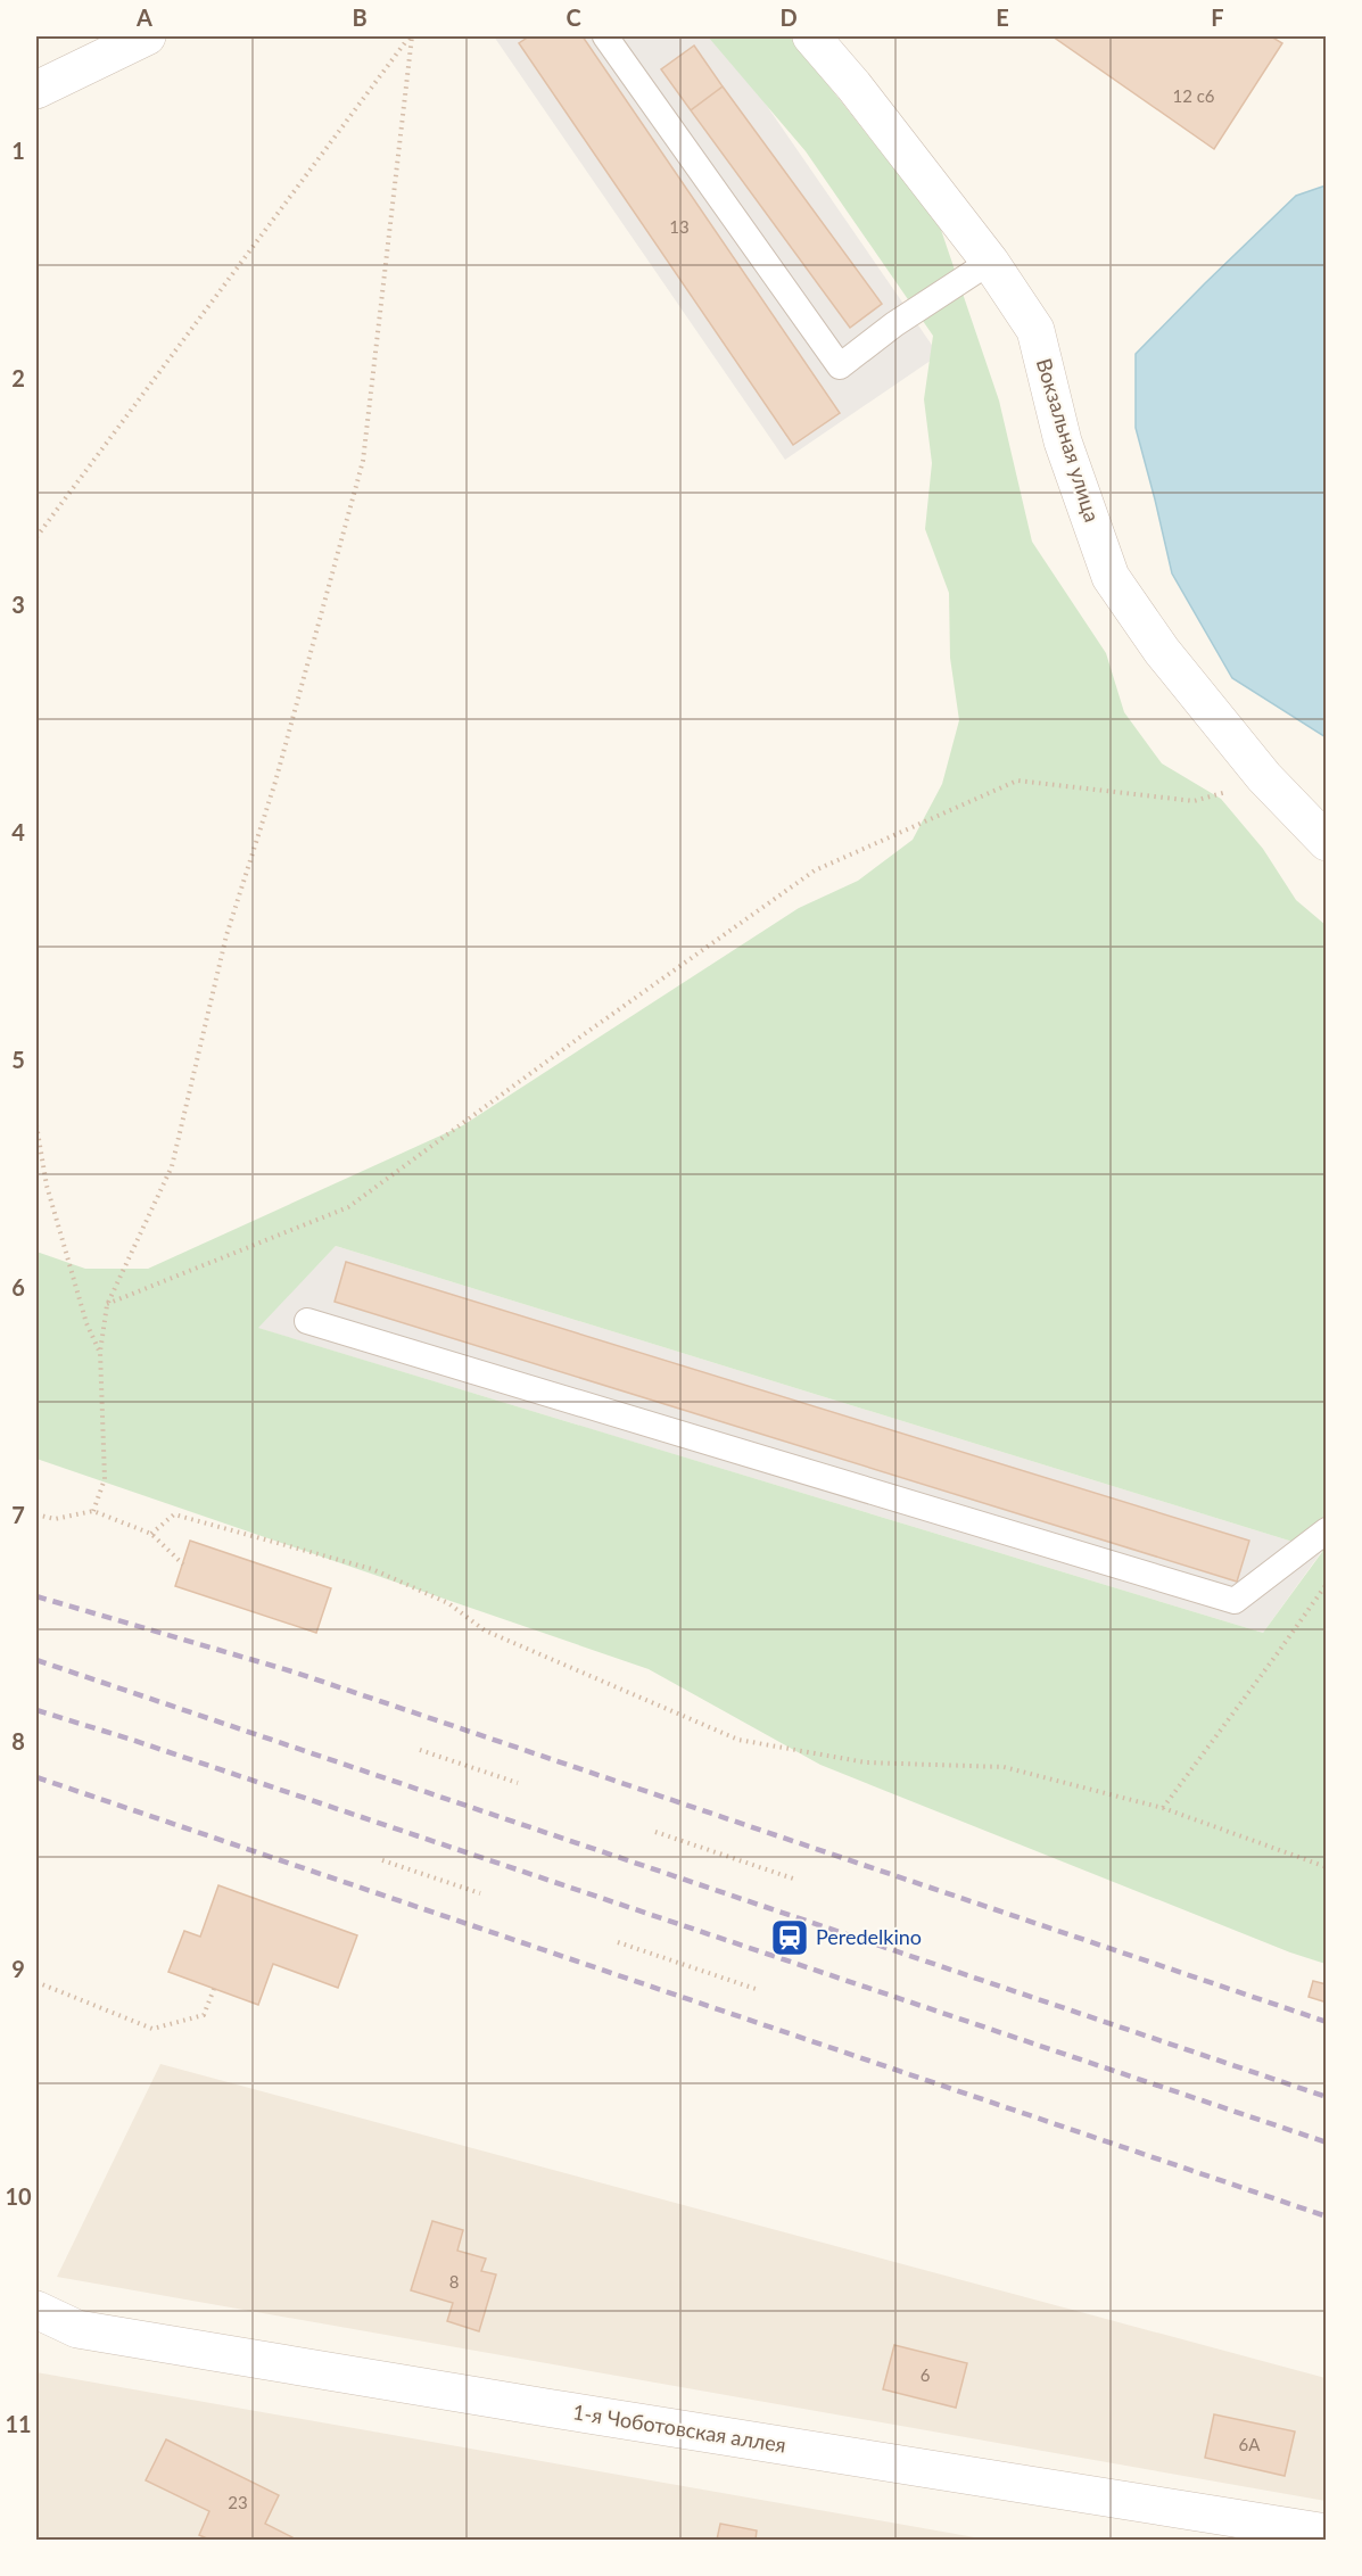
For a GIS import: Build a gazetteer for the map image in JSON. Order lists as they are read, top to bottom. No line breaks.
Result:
{"streets":{"street":["Вокзальная улица","1-я Чоботовская аллея"]},"places":{"station":["Peredelkino"]},"house_numbers":["12 с6","13","8","6","6А","23"],"grid":{"columns":["A","B","C","D","E","F"],"rows":["1","2","3","4","5","6","7","8","9","10","11"]}}
